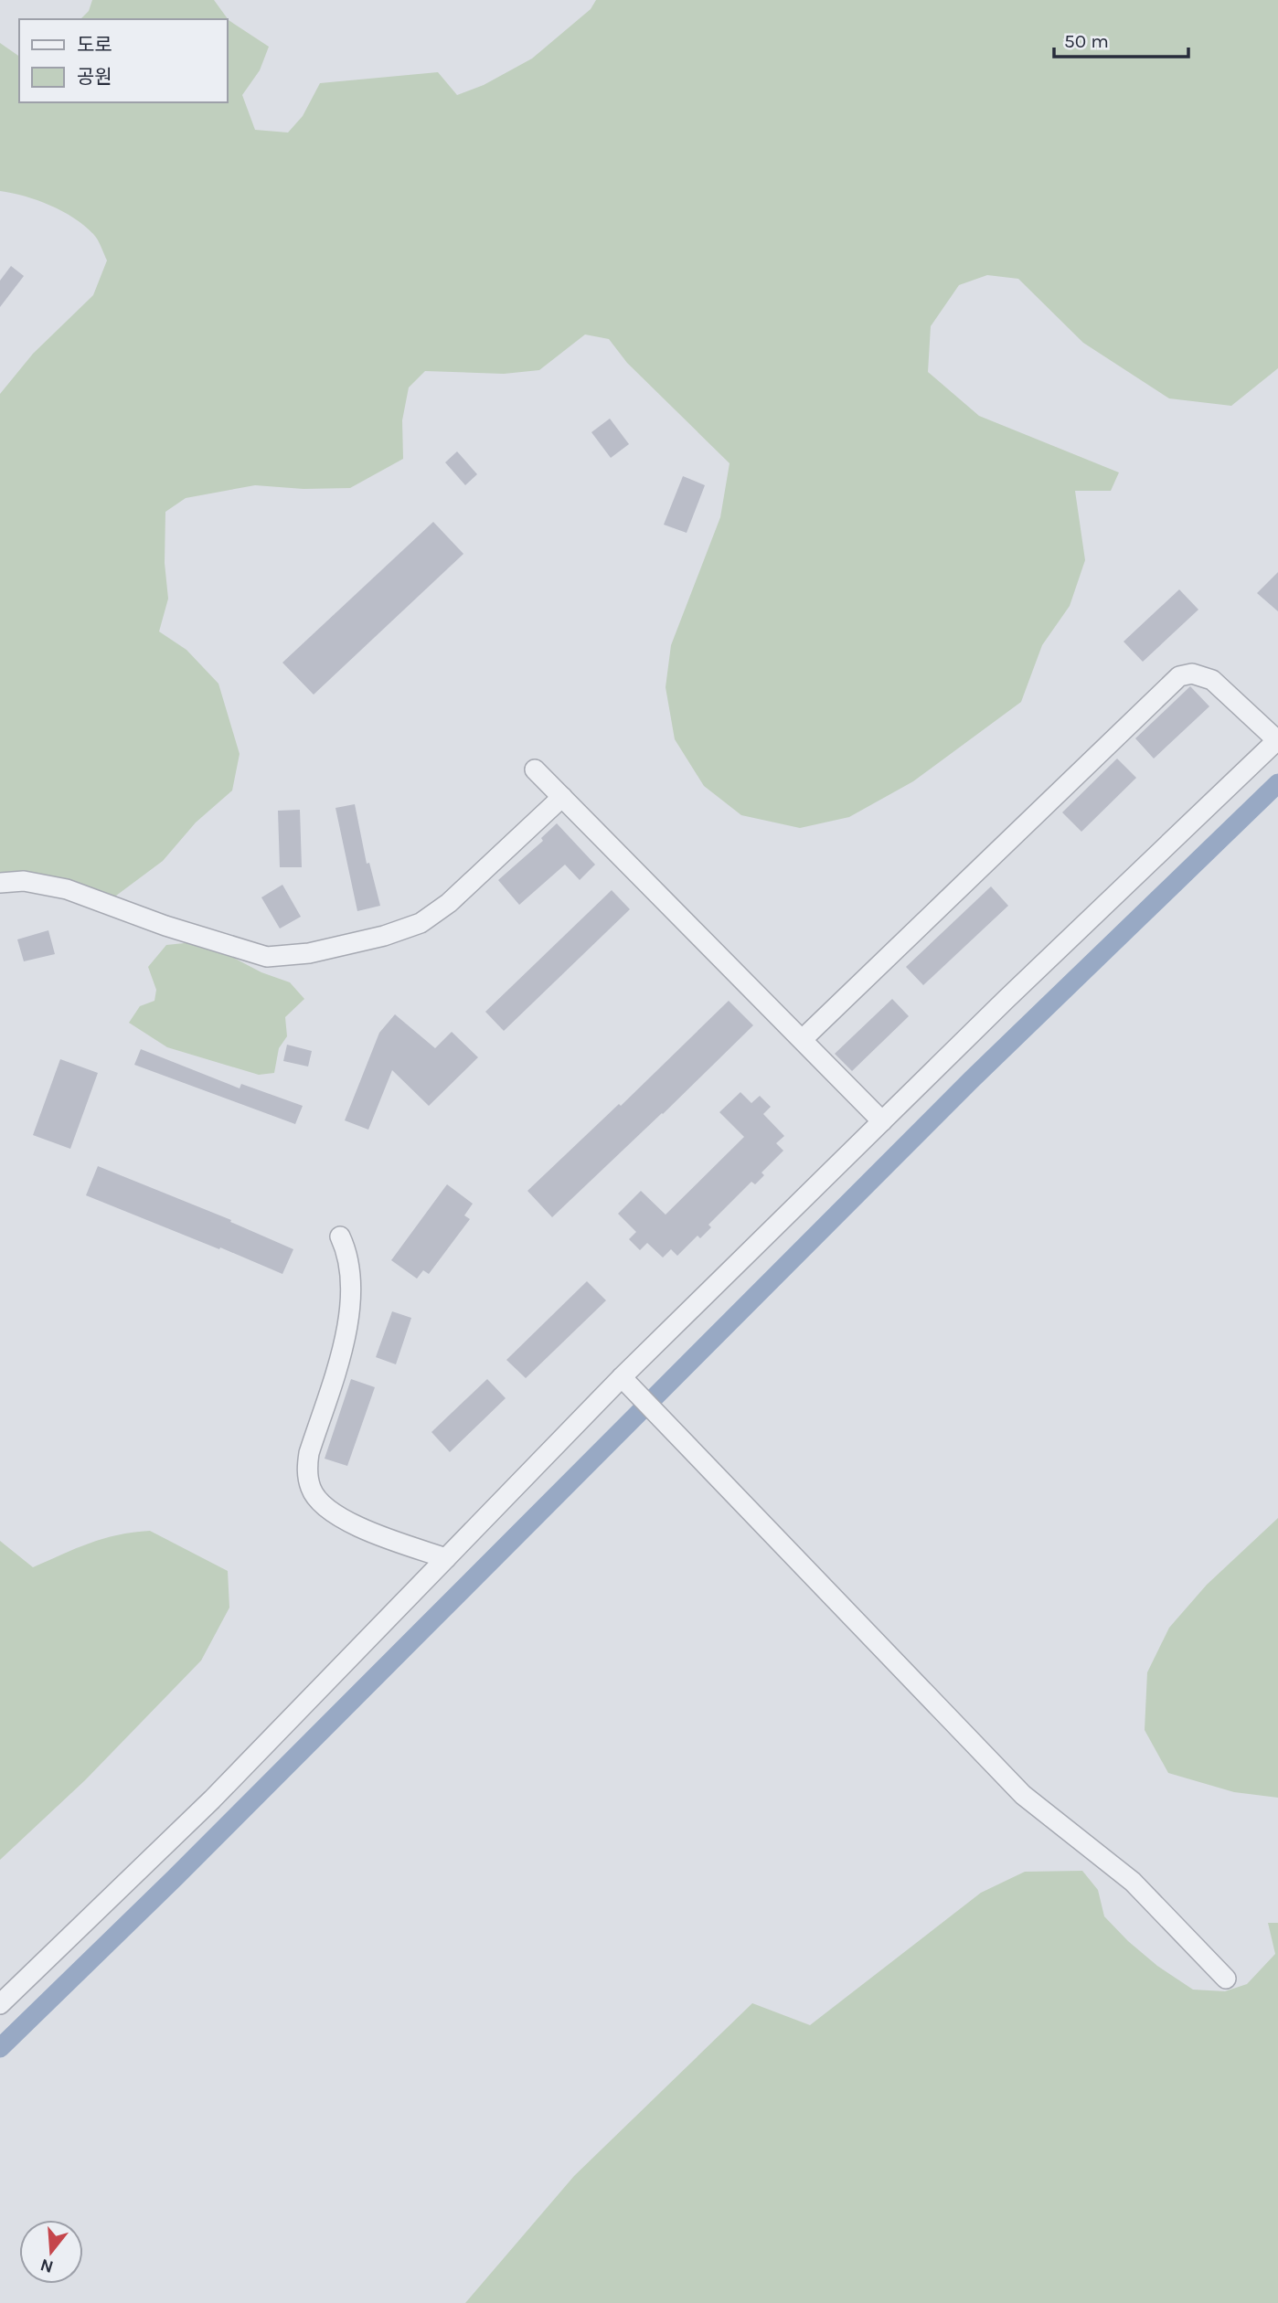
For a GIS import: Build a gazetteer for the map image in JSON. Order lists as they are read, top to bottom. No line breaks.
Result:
{"legend":["도로","공원"],"scale_bar":"50 m","north":"bottom"}
